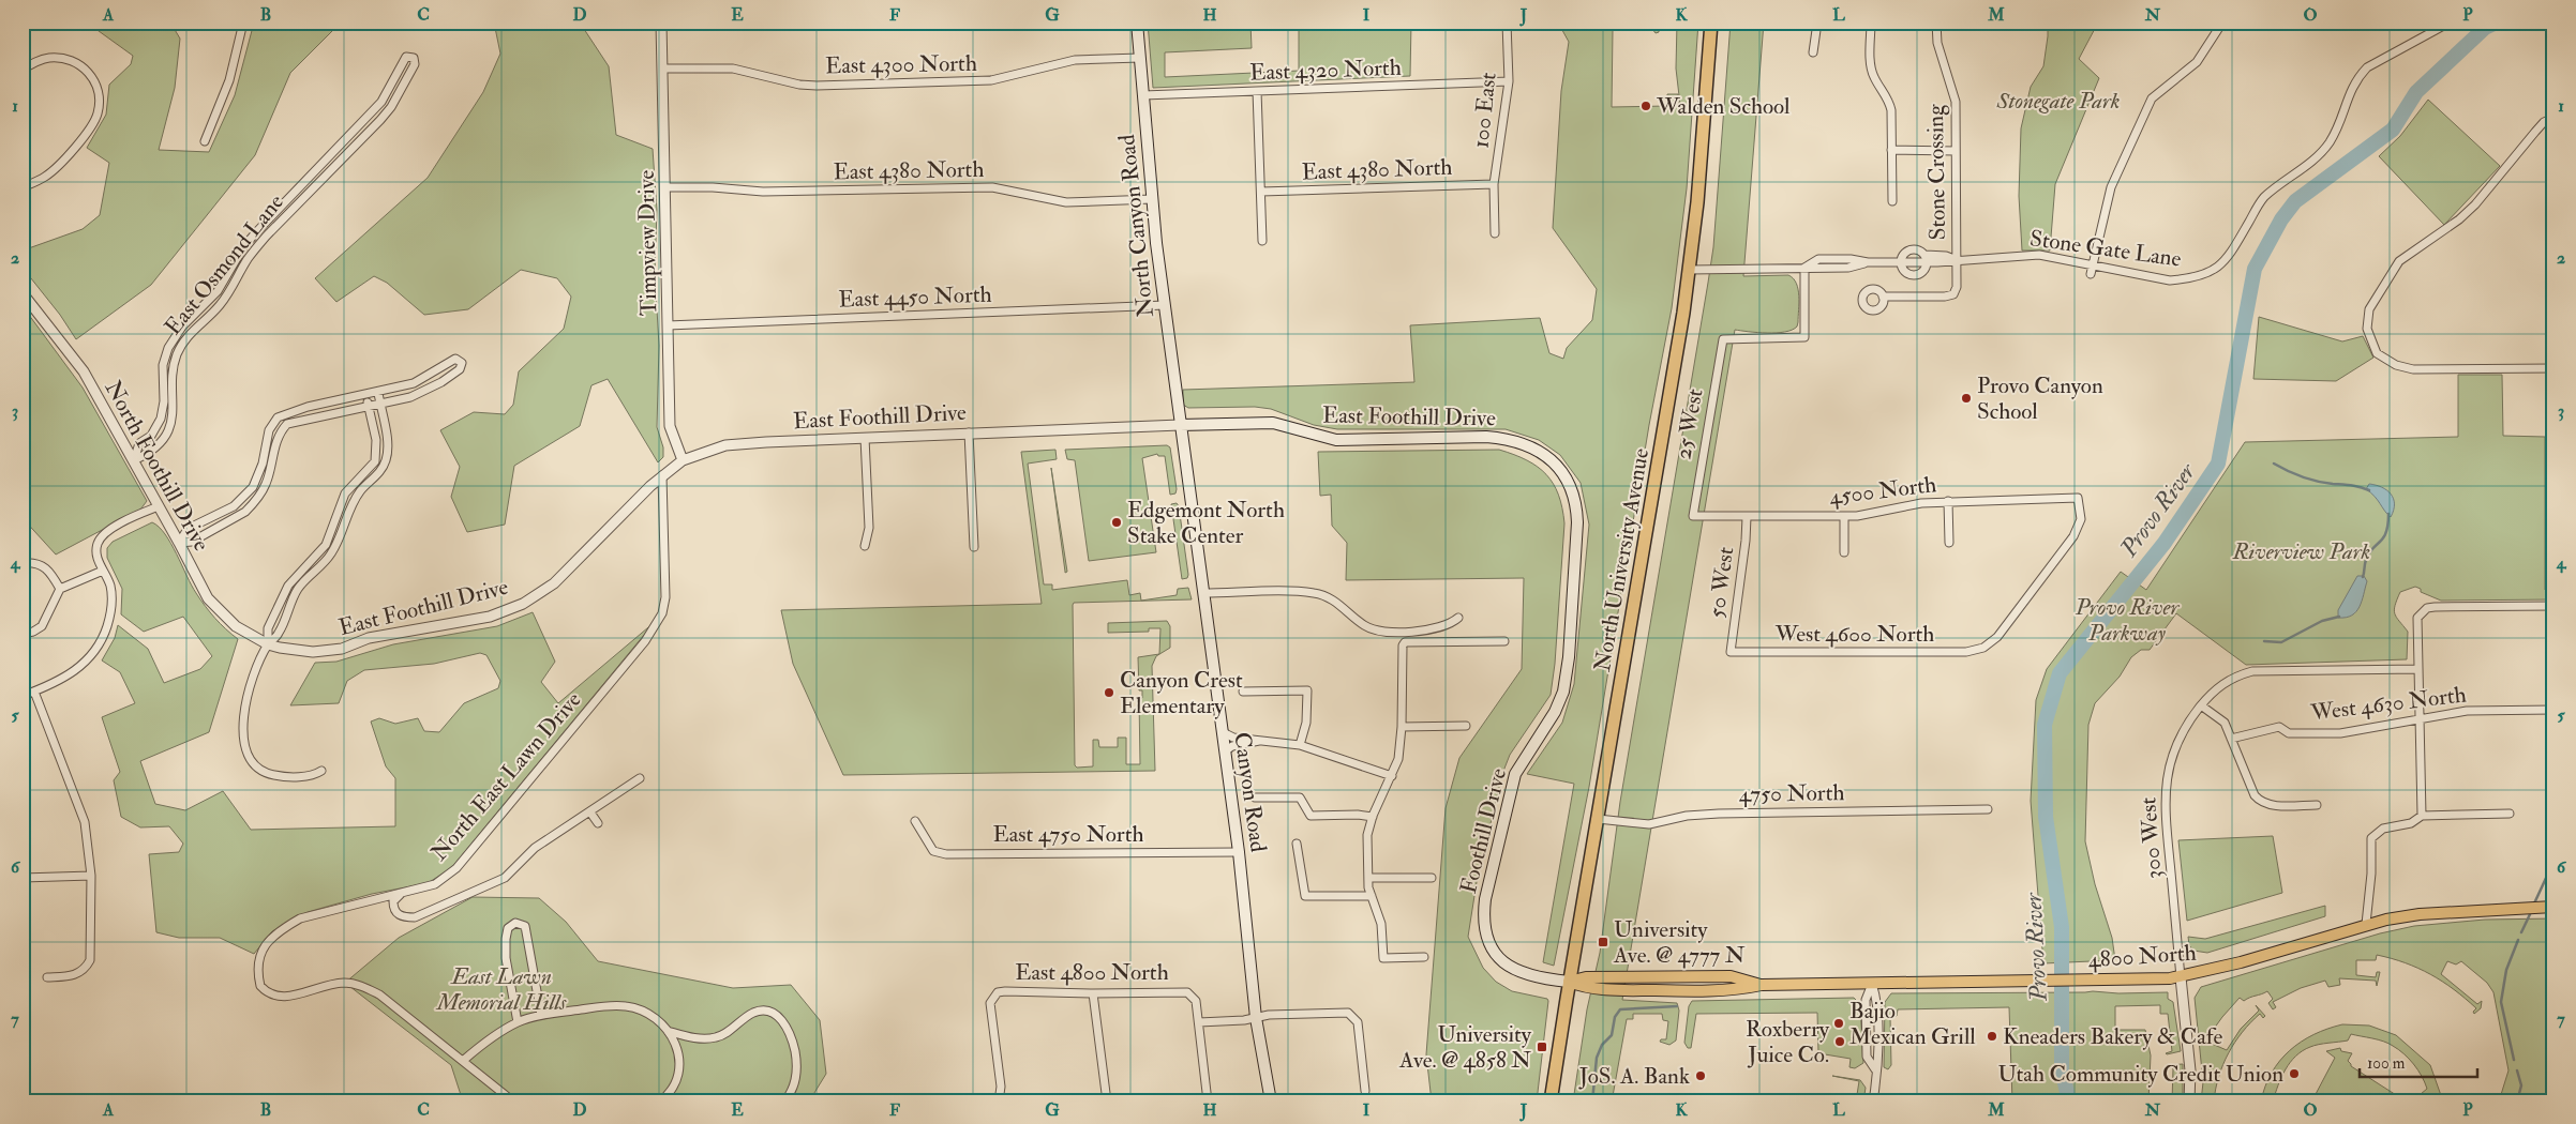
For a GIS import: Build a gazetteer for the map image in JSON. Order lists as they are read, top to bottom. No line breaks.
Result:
{"streets":{"highway":["North University Avenue"],"main road":["North Canyon Road","East Foothill Drive","Canyon Road","Foothill Drive","4800 North"],"street":["East 4300 North","East 4320 North","100 East","East 4380 North","Stone Crossing","Timpview Drive","Stone Gate Lane","East Osmond Lane","East 4450 North","25 West","North Foothill Drive","4500 North","50 West","West 4600 North","West 4630 North","North East Lawn Drive","4750 North","East 4750 North","300 West","East 4800 North"]},"crossings":[["East 4300 North","North Canyon Road"],["East 4300 North","Timpview Drive"],["East 4320 North","100 East"],["East 4320 North","North Canyon Road"],["100 East","East 4380 North"],["East 4380 North","North Canyon Road"],["East 4380 North","Timpview Drive"],["Stone Crossing","Stone Gate Lane"],["North Canyon Road","East 4450 North"],["North Canyon Road","East Foothill Drive"],["North Canyon Road","Canyon Road"],["Timpview Drive","East 4450 North"],["Timpview Drive","East Foothill Drive"],["Stone Gate Lane","25 West"],["Stone Gate Lane","North University Avenue"],["East Osmond Lane","North Foothill Drive"],["East Foothill Drive","North Foothill Drive"],["East Foothill Drive","North East Lawn Drive"],["East Foothill Drive","Canyon Road"],["East Foothill Drive","Foothill Drive"],["25 West","4500 North"],["4500 North","50 West"],["4500 North","West 4600 North"],["North University Avenue","4750 North"],["North University Avenue","Foothill Drive"],["North University Avenue","4800 North"],["50 West","West 4600 North"],["Canyon Road","East 4750 North"],["Foothill Drive","4800 North"],["300 West","4800 North"]],"water":["Provo River"],"parks":["Stonegate Park","Riverview Park","Provo River Parkway","East Lawn Memorial Hills"],"places":{"other":["Walden School","Provo Canyon School","Edgemont North Stake Center","Canyon Crest Elementary","Bajio Mexican Grill","Kneaders Bakery & Cafe","Roxberry Juice Co.","Utah Community Credit Union","JoS. A. Bank"],"transit":["University Ave. @ 4777 N","University Ave. @ 4858 N"]},"scale_bar":"100 m","grid":{"columns":["A","B","C","D","E","F","G","H","I","J","K","L","M","N","O","P"],"rows":["1","2","3","4","5","6","7"]}}
